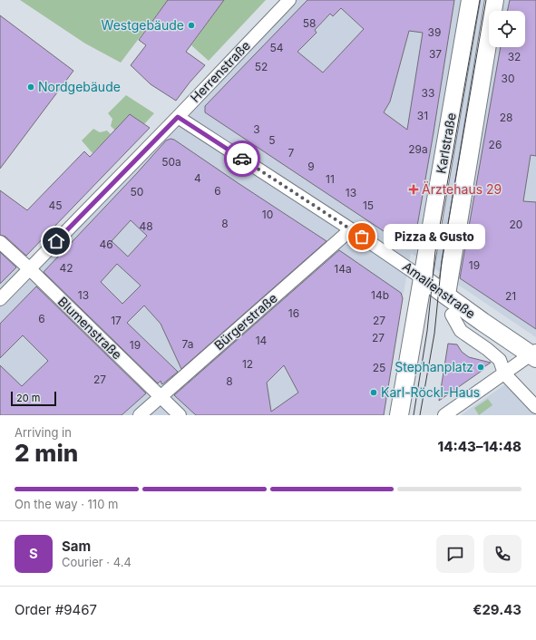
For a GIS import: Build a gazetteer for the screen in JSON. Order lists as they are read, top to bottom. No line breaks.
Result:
{"streets":{"main road":["Karlstraße","Amalienstraße"],"street":["Herrenstraße","Bürgerstraße","Blumenstraße"]},"crossings":[["Herrenstraße","Amalienstraße"],["Herrenstraße","Blumenstraße"],["Karlstraße","Amalienstraße"],["Amalienstraße","Bürgerstraße"],["Bürgerstraße","Blumenstraße"]],"places":{"other":["Westgebäude","Nordgebäude","Pizza & Gusto","Stephanplatz","Karl-Röckl-Haus"],"health":["Ärztehaus 29"]},"house_numbers":["58","39","54","37","32","52","30","33","31","28","3","5","26","29a","7","50a","9","4","11","6","50","13","45","15","10","8","20","48","46","19","42","14a","13","14b","21","16","6","17","27","27","14","7a","19","12","25","27","8"],"scale_bar":"20 m","page":{"bubble":"Pizza & Gusto","scale":"20 m","heading":["2 min","Arriving in","14:43–14:48"],"panel":["Sam","Courier · 4.4","Order #9467","€29.43"],"bar":"On the way · 110 m","round":"S"}}
